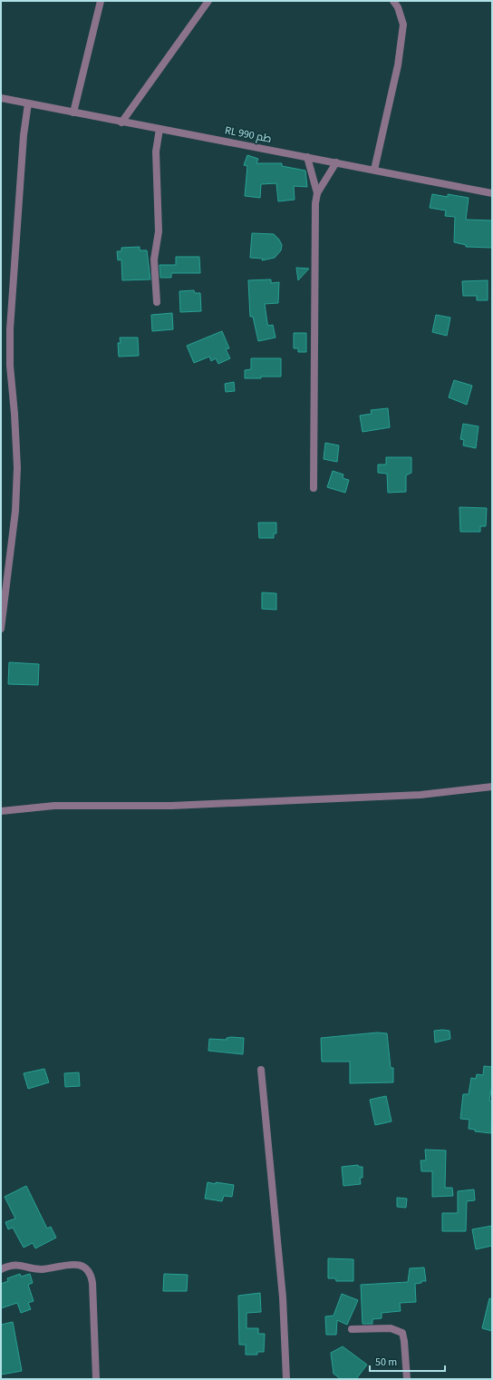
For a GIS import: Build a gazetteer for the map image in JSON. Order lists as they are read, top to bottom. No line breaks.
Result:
{"streets":{"street":["RL طم 990"]},"scale_bar":"50 m"}
